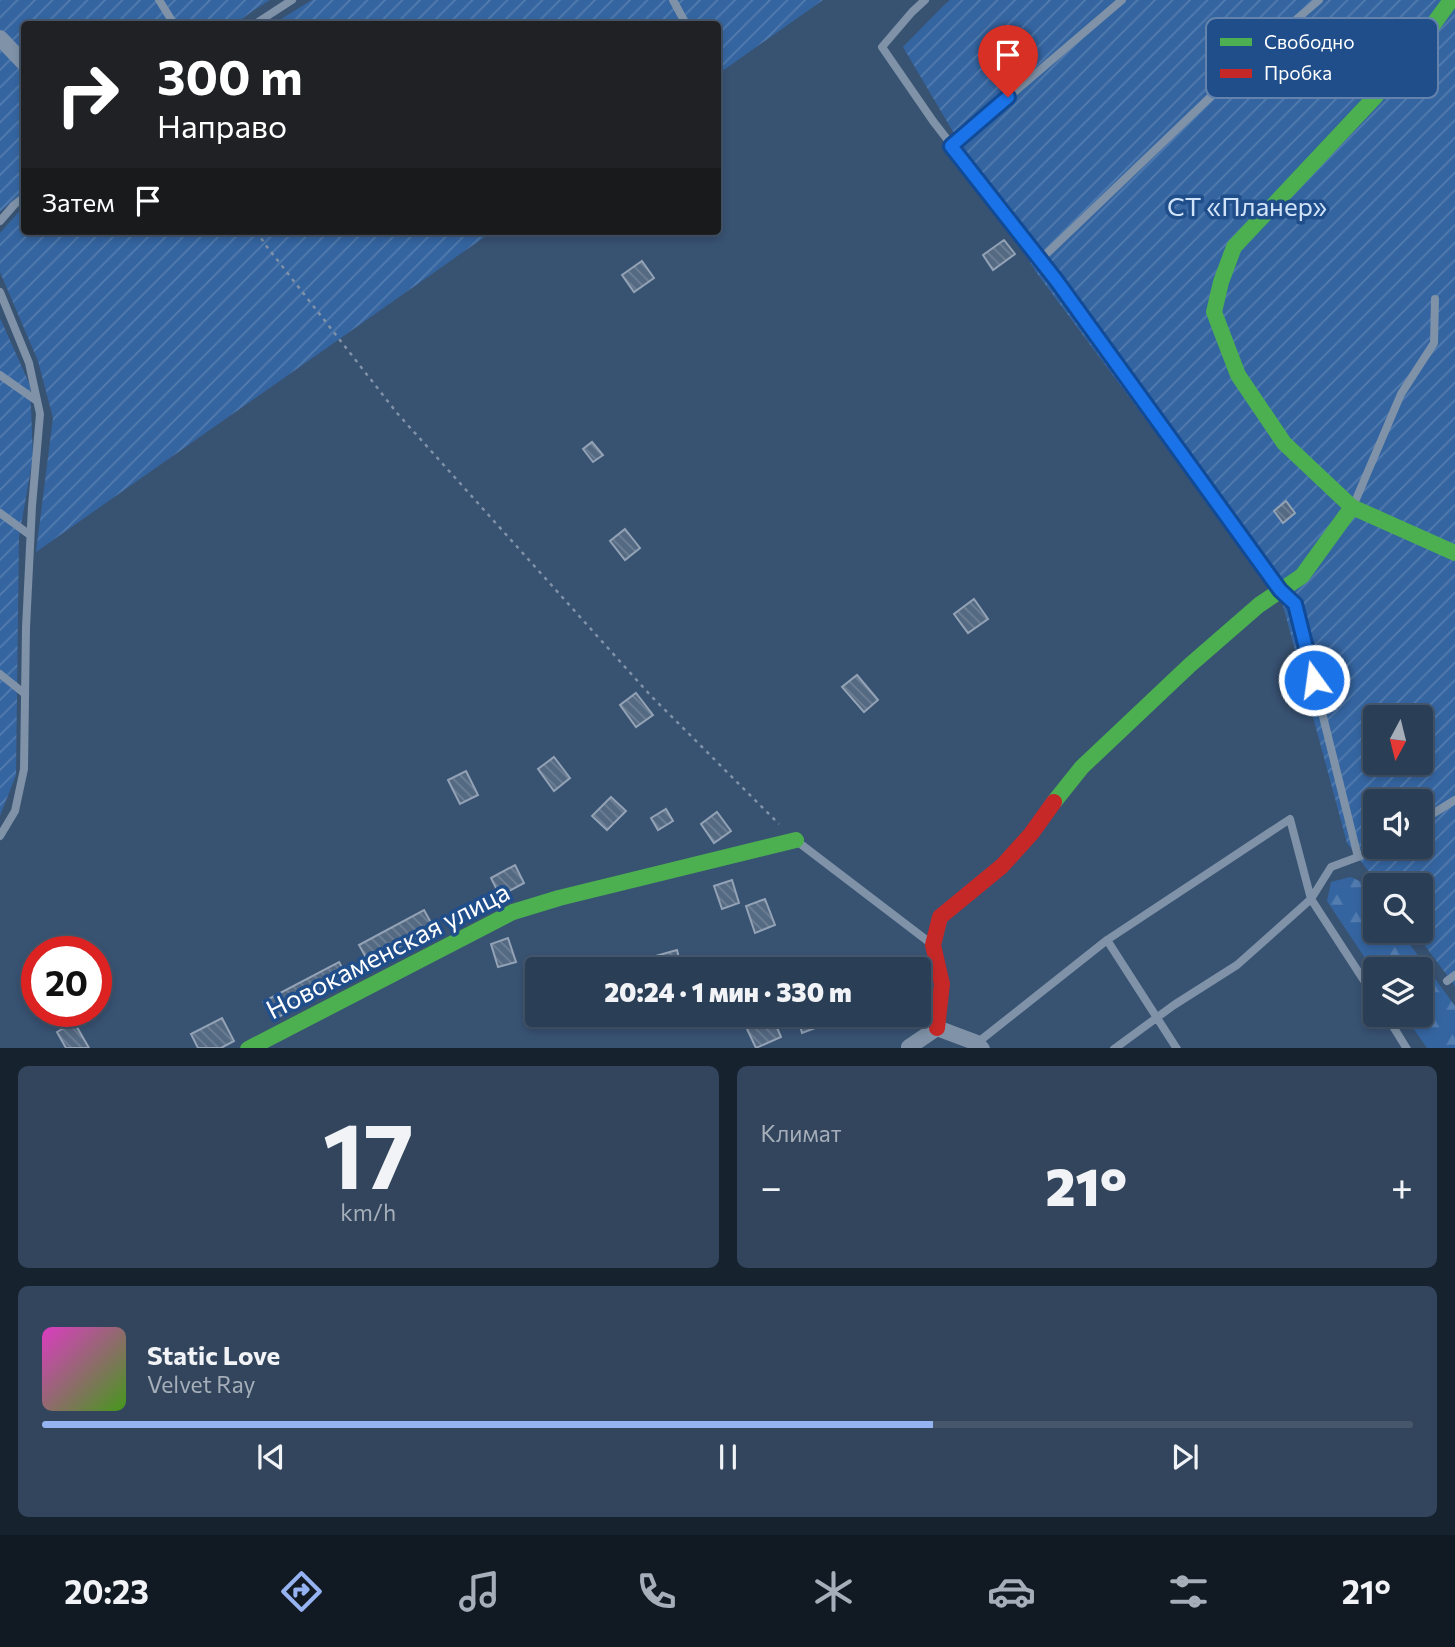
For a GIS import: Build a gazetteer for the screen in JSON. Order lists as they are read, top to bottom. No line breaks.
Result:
{"streets":{"street":["Новокаменская улица"]},"parks":["СТ «Планер»"],"legend":["Свободно","Пробка"],"north":"bottom","page":{"turn":["300 m","Направо"],"then":"Затем","limit":"20","trip":"20:24 · 1 мин · 330 m","tile":[["17","km/h"],"Климат"],"heat":["−","21°","+"],"song":["Static Love","Velvet Ray"],"tabs":["20:23","21°"]}}
